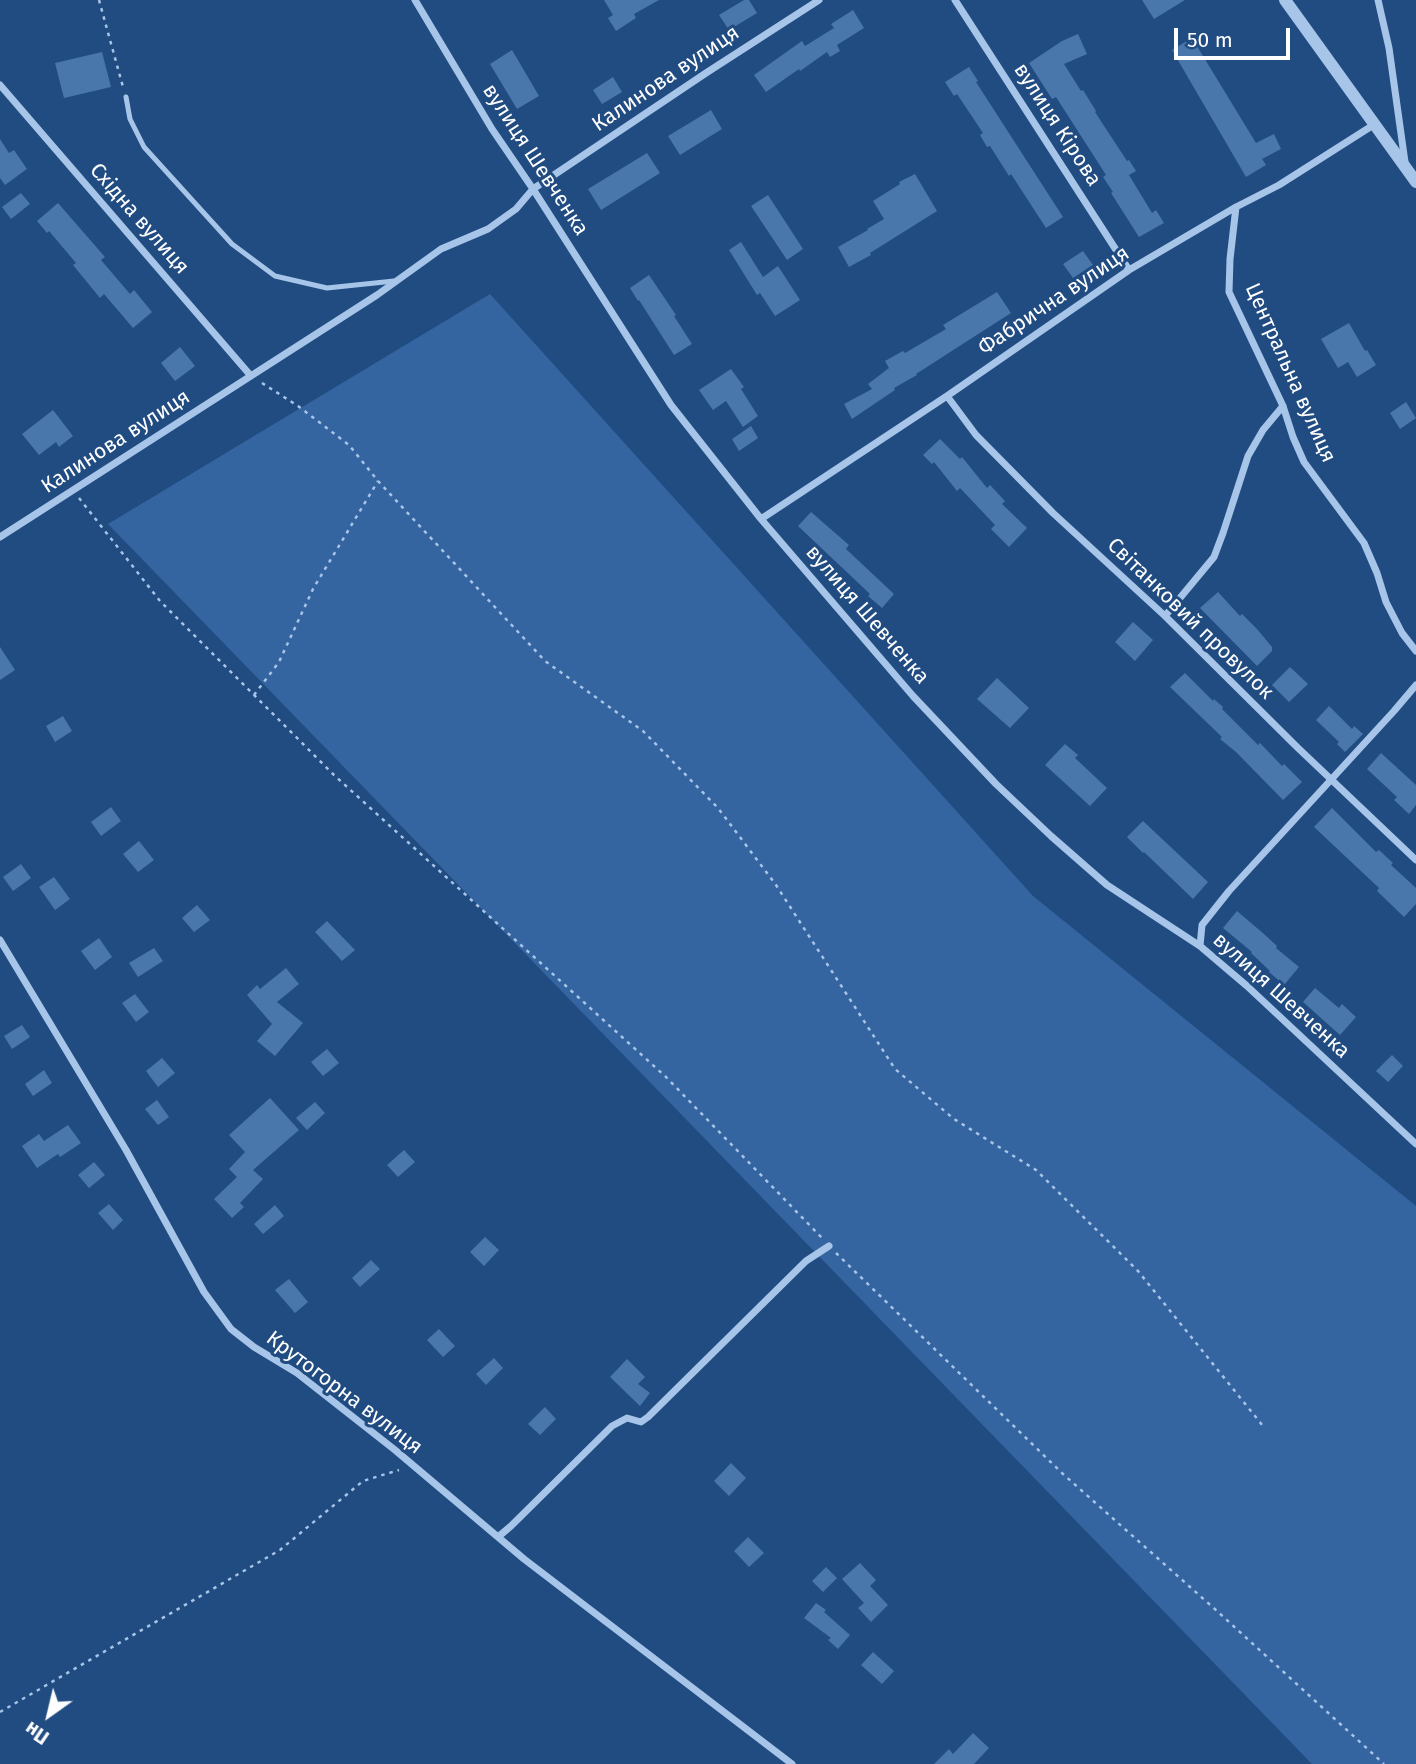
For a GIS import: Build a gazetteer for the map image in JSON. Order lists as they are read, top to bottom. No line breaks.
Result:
{"streets":{"street":["Калинова вулиця","вулиця Кірова","вулиця Шевченка","Східна вулиця","Фабрична вулиця","Центральна вулиця","Світанковий провулок","Крутогорна вулиця"]},"crossings":[["Калинова вулиця","вулиця Шевченка"],["Калинова вулиця","Східна вулиця"],["вулиця Кірова","Фабрична вулиця"],["вулиця Шевченка","Фабрична вулиця"],["Фабрична вулиця","Центральна вулиця"],["Фабрична вулиця","Світанковий провулок"]],"scale_bar":"50 m","north":"bottom left"}
